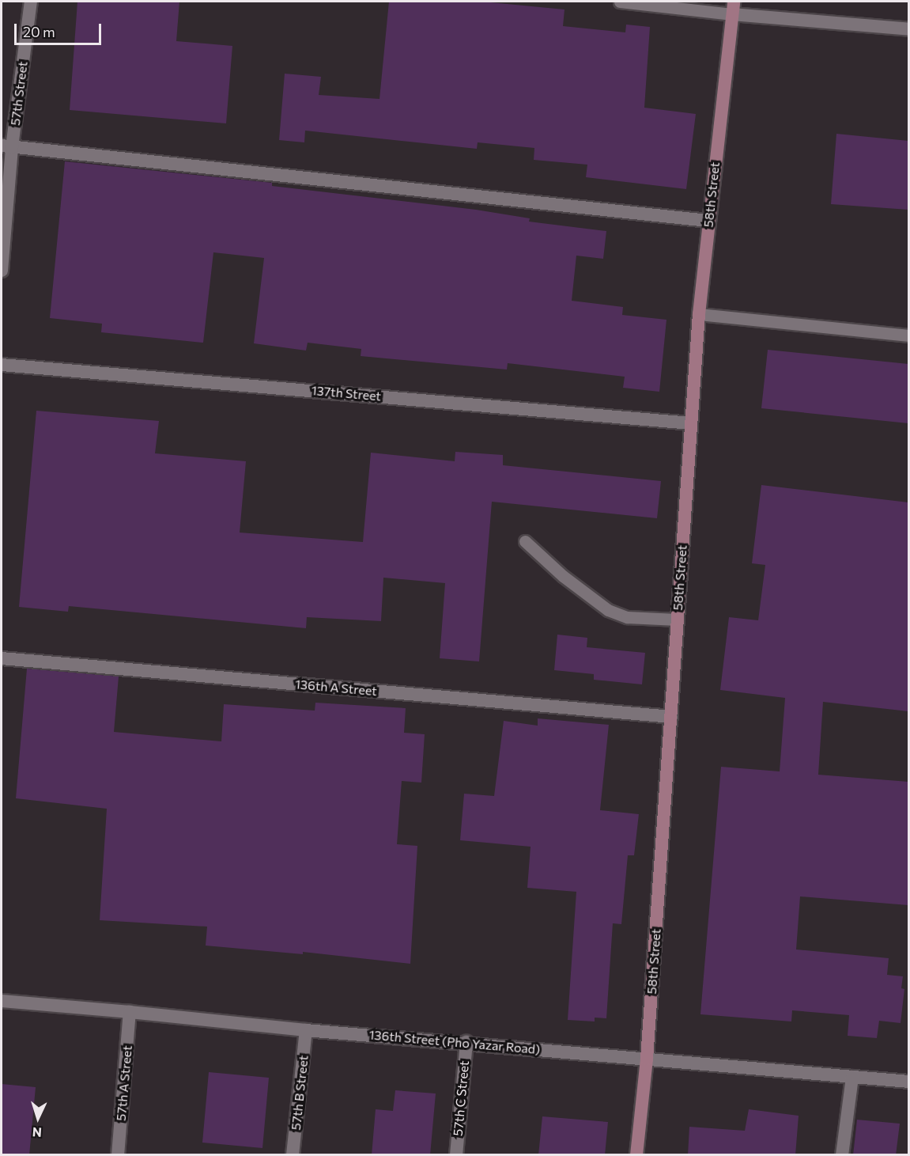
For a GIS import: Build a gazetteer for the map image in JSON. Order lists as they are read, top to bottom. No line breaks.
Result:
{"streets":{"main road":["58th Street"],"street":["57th Street","137th Street","136th A Street","136th Street (Pho Yazar Road)","57th A Street","57th B Street","57th C Street"]},"crossings":[["58th Street","137th Street"],["58th Street","136th A Street"],["58th Street","136th Street (Pho Yazar Road)"],["136th Street (Pho Yazar Road)","57th A Street"],["136th Street (Pho Yazar Road)","57th B Street"],["136th Street (Pho Yazar Road)","57th C Street"]],"scale_bar":"20 m","north":"bottom"}
